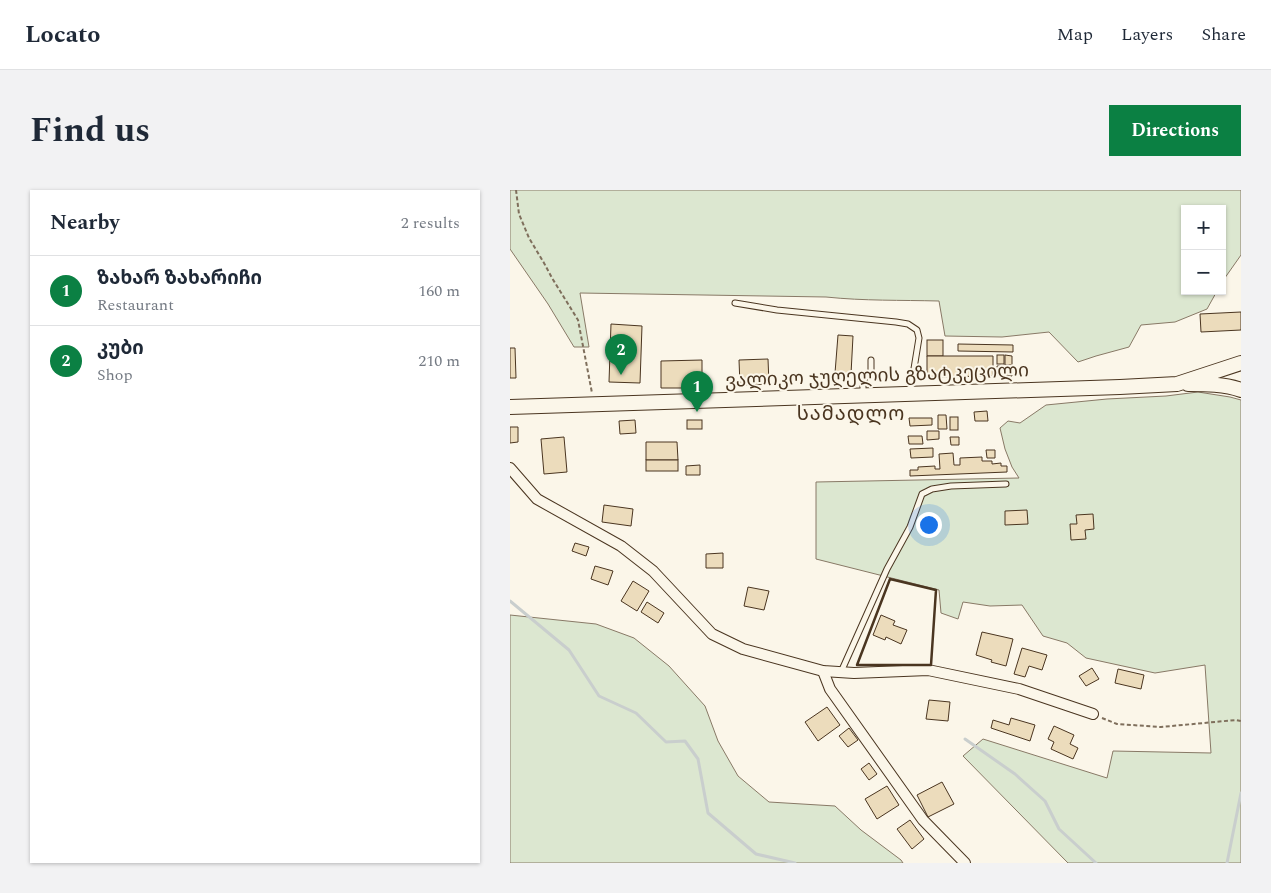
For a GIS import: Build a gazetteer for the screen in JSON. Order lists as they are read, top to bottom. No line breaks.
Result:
{"streets":{"main road":["ვალიკო ჯუღელის გზატკეცილი"]},"districts":["სამადლო"],"page":{"header":"Locato","nav":["Map","Layers","Share"],"title":"Find us","buttons":"Directions","heading":["Nearby","2 results"],"map_buttons":["+","−"],"list":[{"mark":"1","name":"ზახარ ზახარიჩი","note":"Restaurant","value":"160 m"},{"mark":"2","name":"კუბი","note":"Shop","value":"210 m"}],"pins":["2","1"]}}
